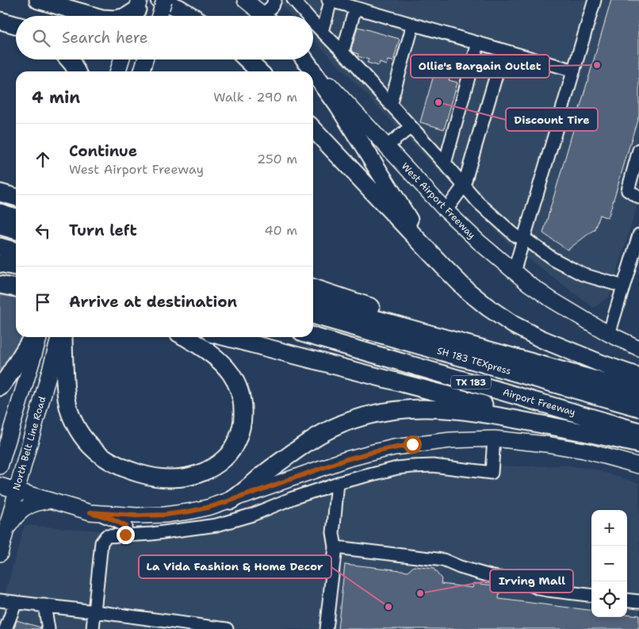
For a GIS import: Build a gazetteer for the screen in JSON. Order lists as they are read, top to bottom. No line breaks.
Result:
{"streets":{"highway":["SH 183 TEXpress","TX 183","Airport Freeway"],"main road":["West Airport Freeway","North Belt Line Road"]},"places":["Ollie's Bargain Outlet","Discount Tire","Irving Mall","La Vida Fashion & Home Decor"],"page":{"search":"Search here","heading":["4 min","Walk · 290 m"],"list":[["Continue","West Airport Freeway","250 m"],["Turn left","40 m"],"Arrive at destination"],"map_buttons":["+","−"]}}
